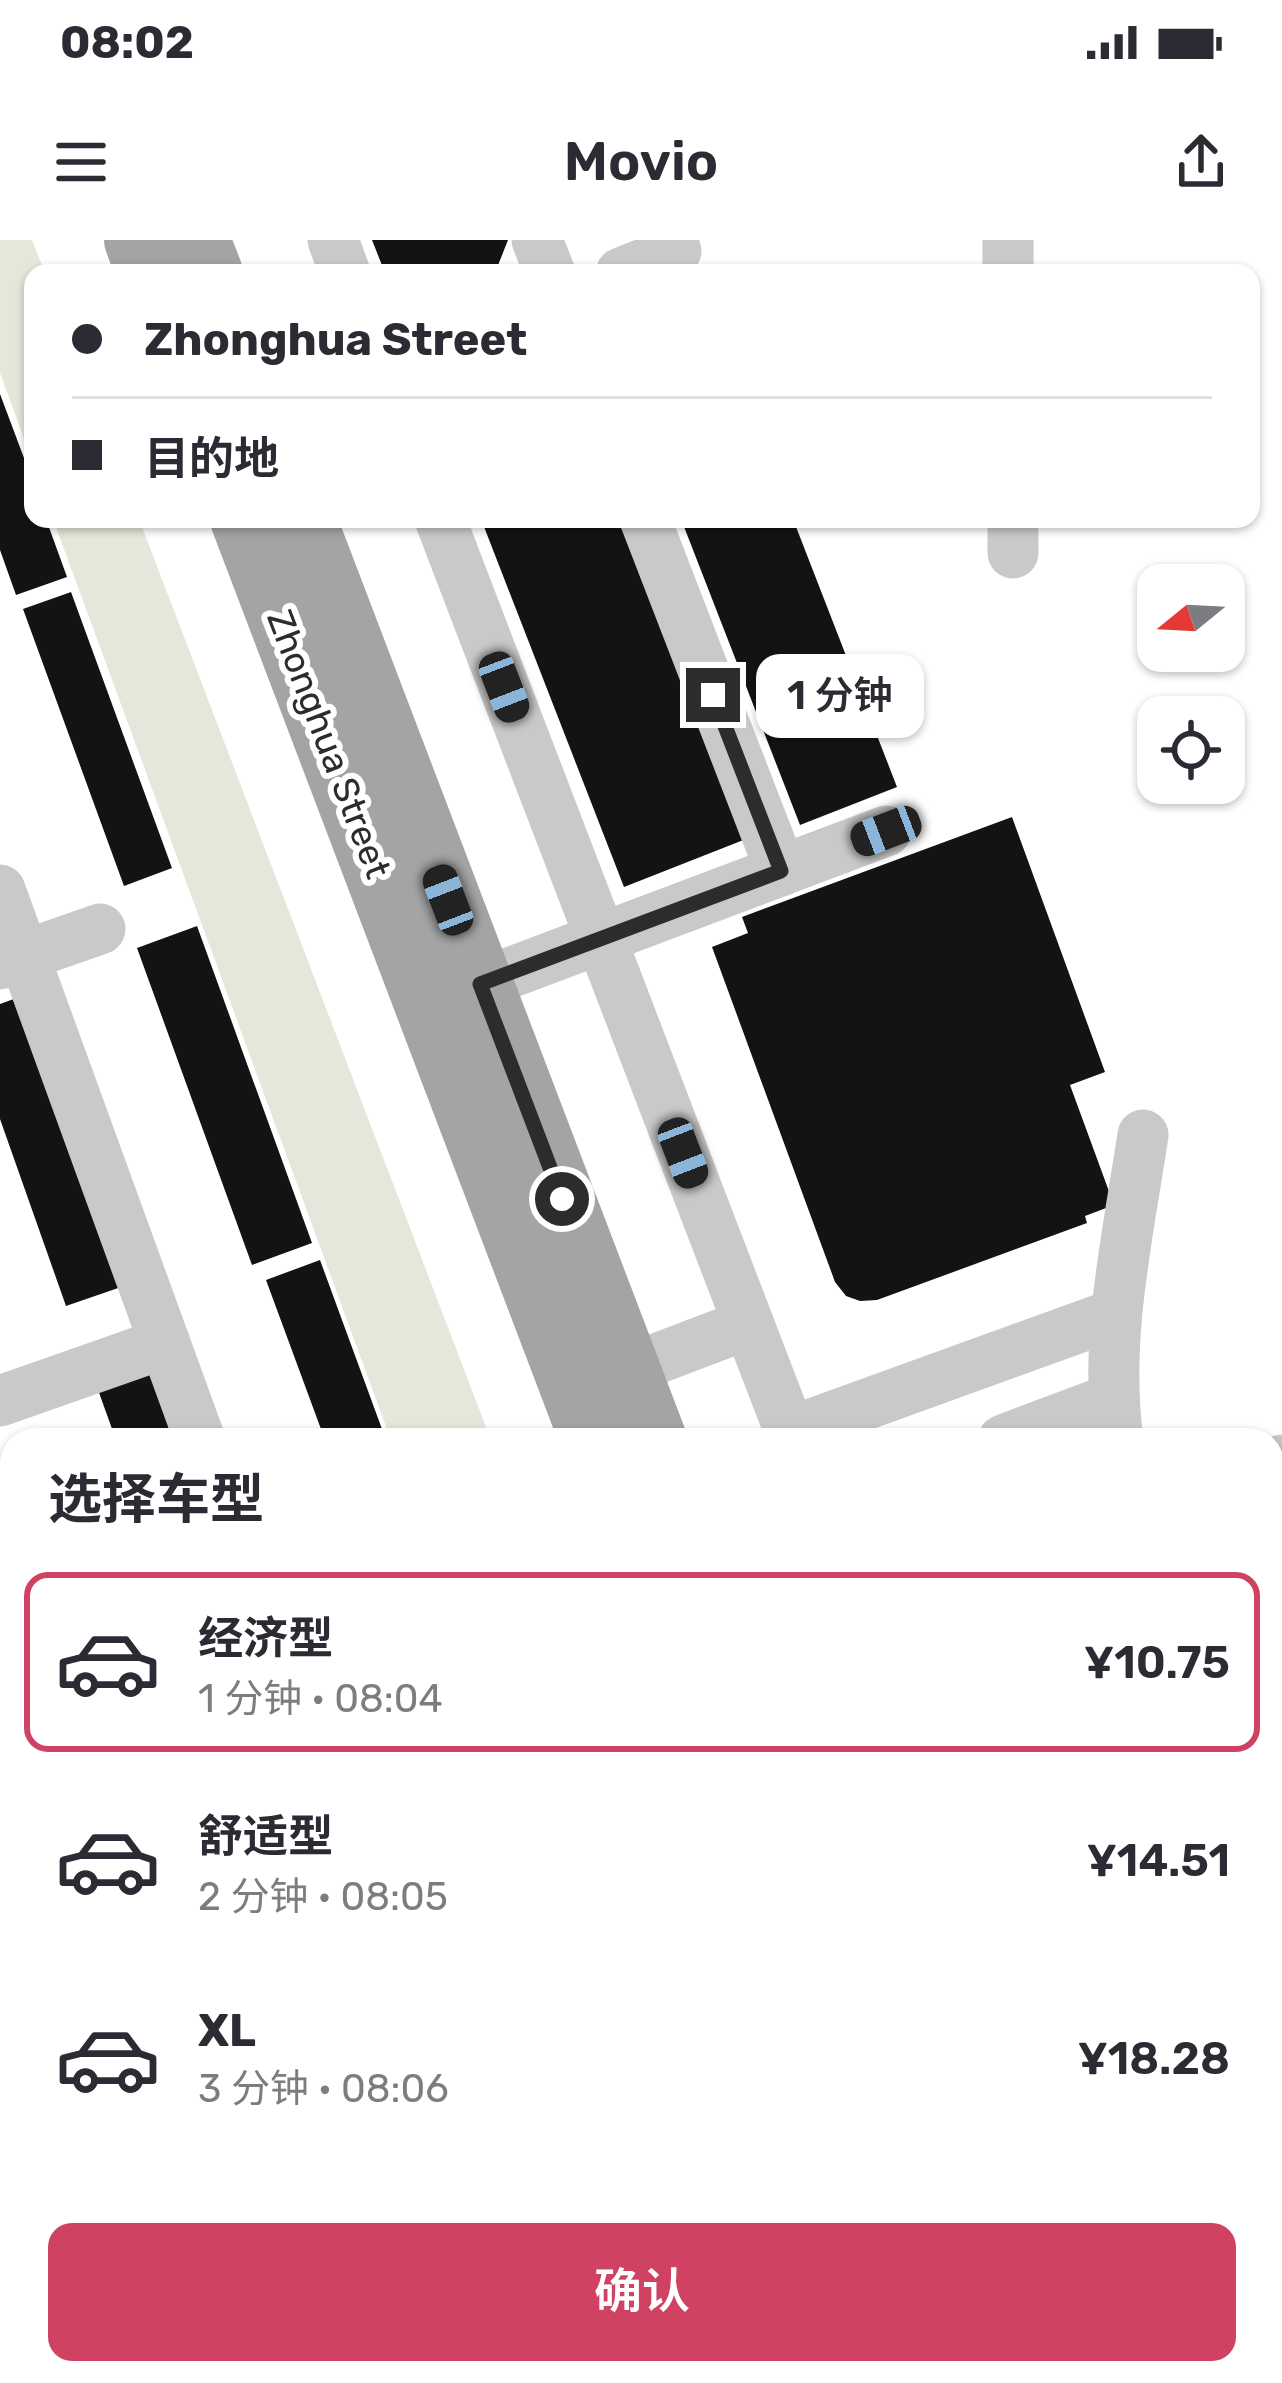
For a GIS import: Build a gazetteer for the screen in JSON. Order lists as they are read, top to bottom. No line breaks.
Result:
{"streets":{"main road":["Zhonghua Street"]},"north":"left","page":{"status":"08:02","header":"Movio","banner":["Zhonghua Street","目的地"],"bubble":"1 分钟","heading":"选择车型","list":[{"name":"经济型","note":"1 分钟 · 08:04","value":"¥10.75"},{"name":"舒适型","note":"2 分钟 · 08:05","value":"¥14.51"},{"name":"XL","note":"3 分钟 · 08:06","value":"¥18.28"}],"buttons":"确认"}}
